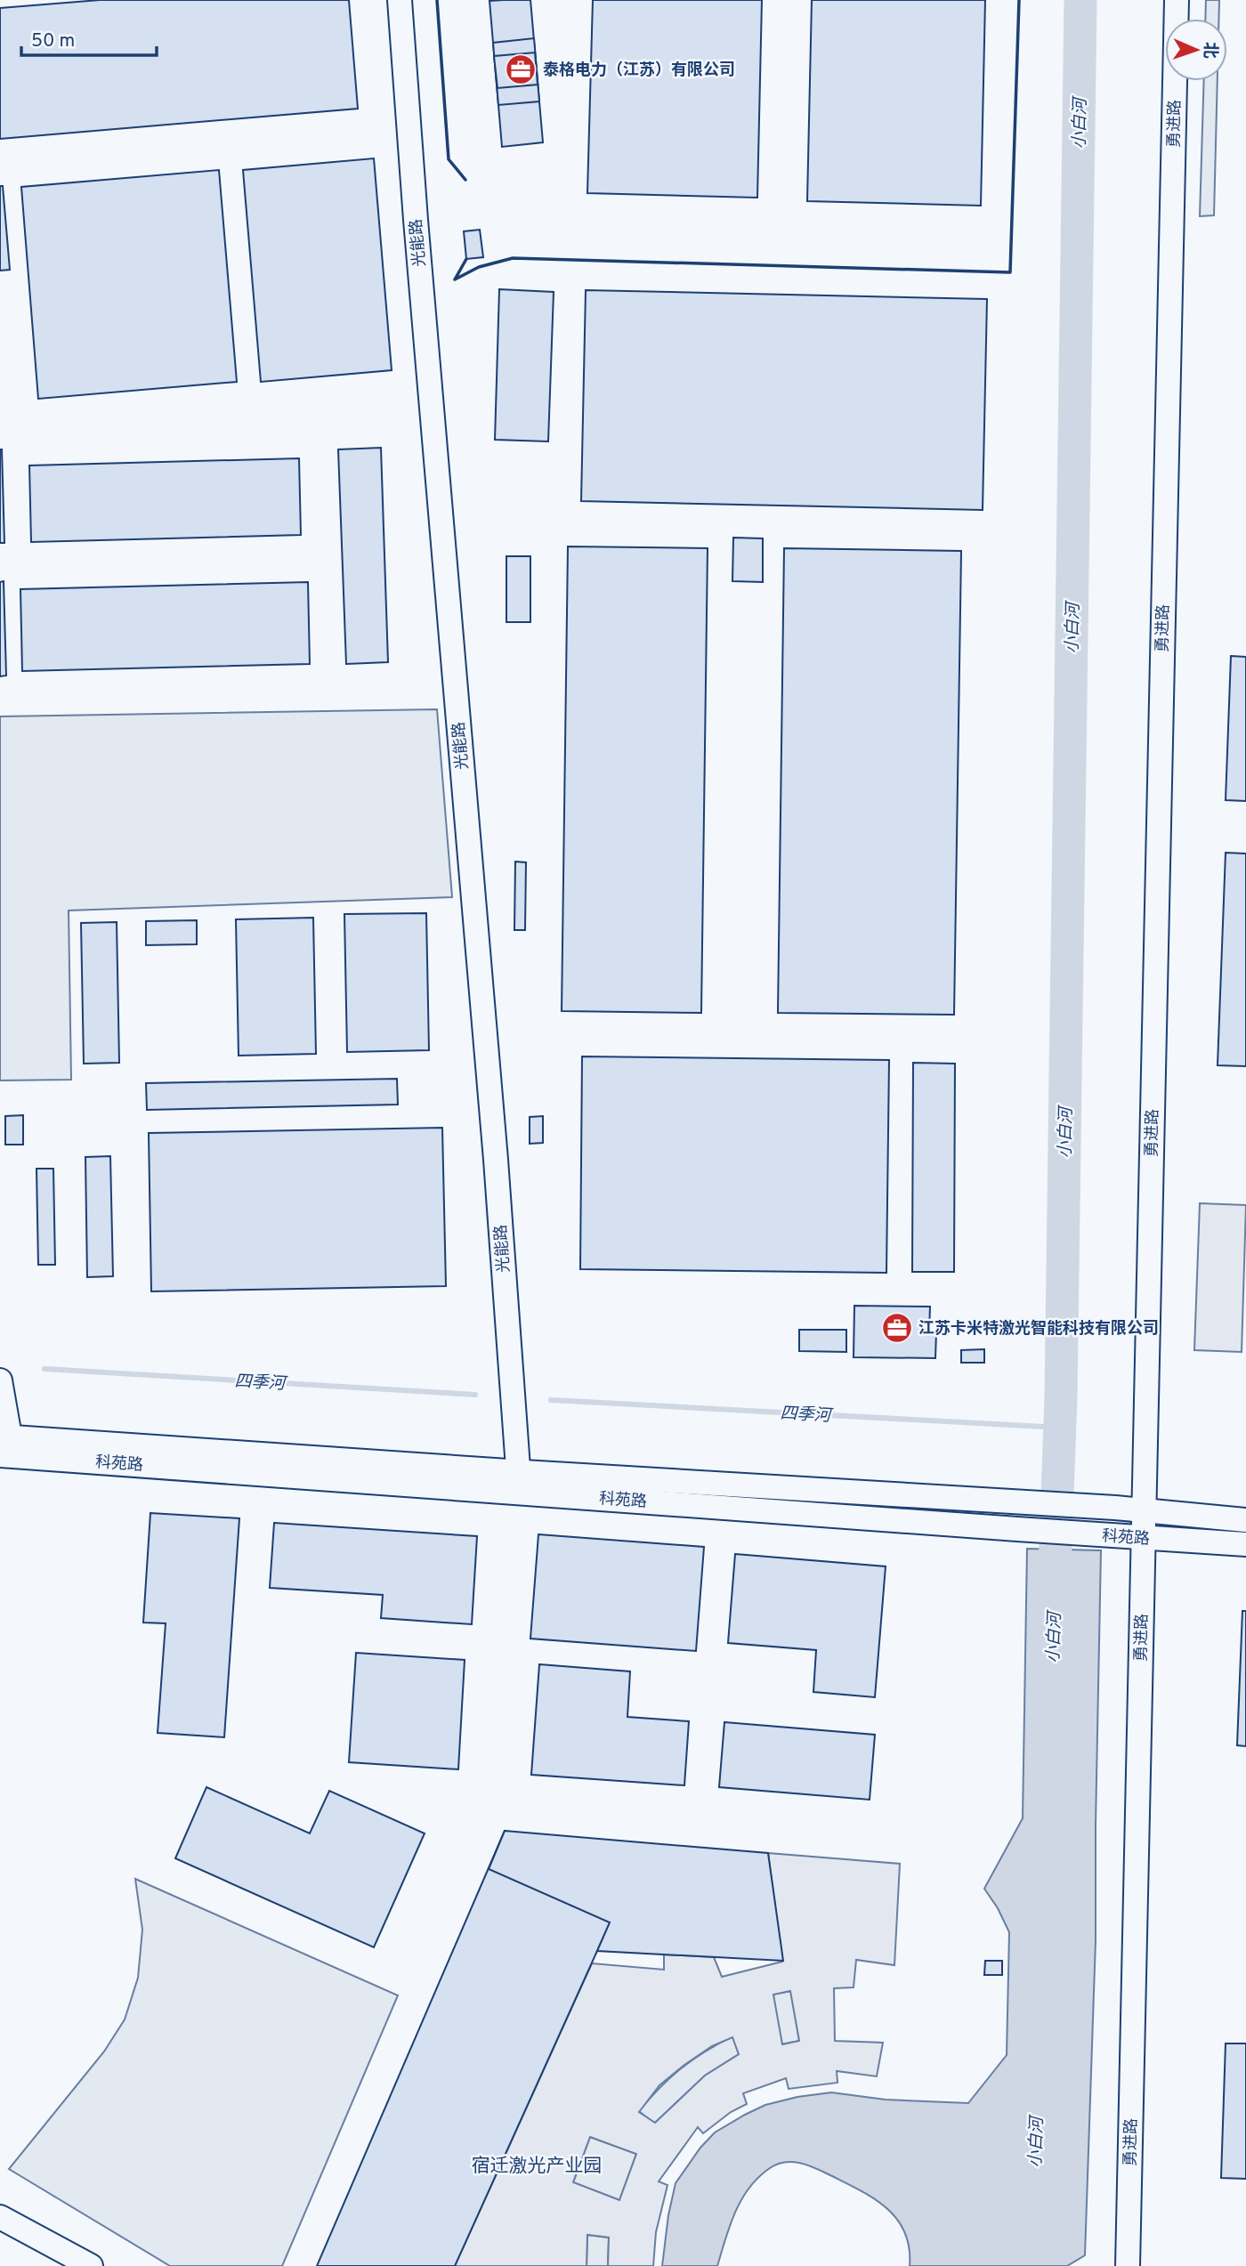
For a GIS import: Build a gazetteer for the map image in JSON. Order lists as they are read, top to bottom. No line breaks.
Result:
{"streets":{"street":["勇进路","光能路","科苑路"]},"crossings":[["勇进路","科苑路"],["光能路","科苑路"]],"districts":["宿迁激光产业园"],"water":["小白河","四季河"],"places":{"office":["泰格电力（江苏）有限公司","江苏卡米特激光智能科技有限公司"]},"scale_bar":"50 m","north":"right"}
